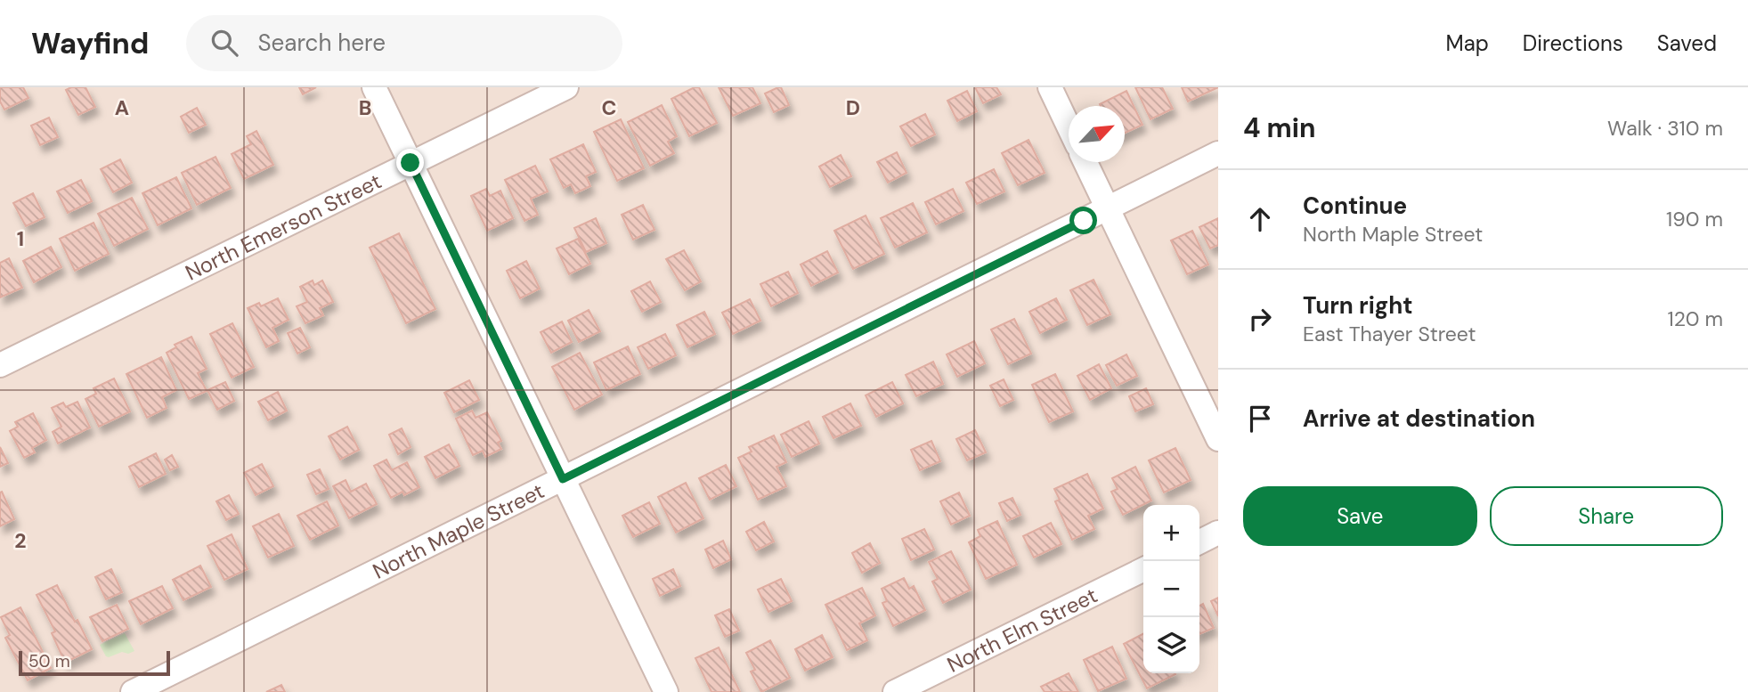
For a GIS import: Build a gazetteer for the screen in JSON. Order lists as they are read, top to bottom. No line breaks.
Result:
{"streets":{"street":["North Emerson Street","North Maple Street","North Elm Street"]},"scale_bar":"50 m","north":"top right","page":{"header":"Wayfind","search":"Search here","nav":["Map","Directions","Saved"],"heading":["4 min","Walk · 310 m"],"list":[["Continue","North Maple Street","190 m"],["Turn right","East Thayer Street","120 m"],"Arrive at destination"],"buttons":["Save","Share"],"map_buttons":["+","−"],"scale":"50 m"},"grid":{"columns":["A","B","C","D"],"rows":["1","2"]}}
